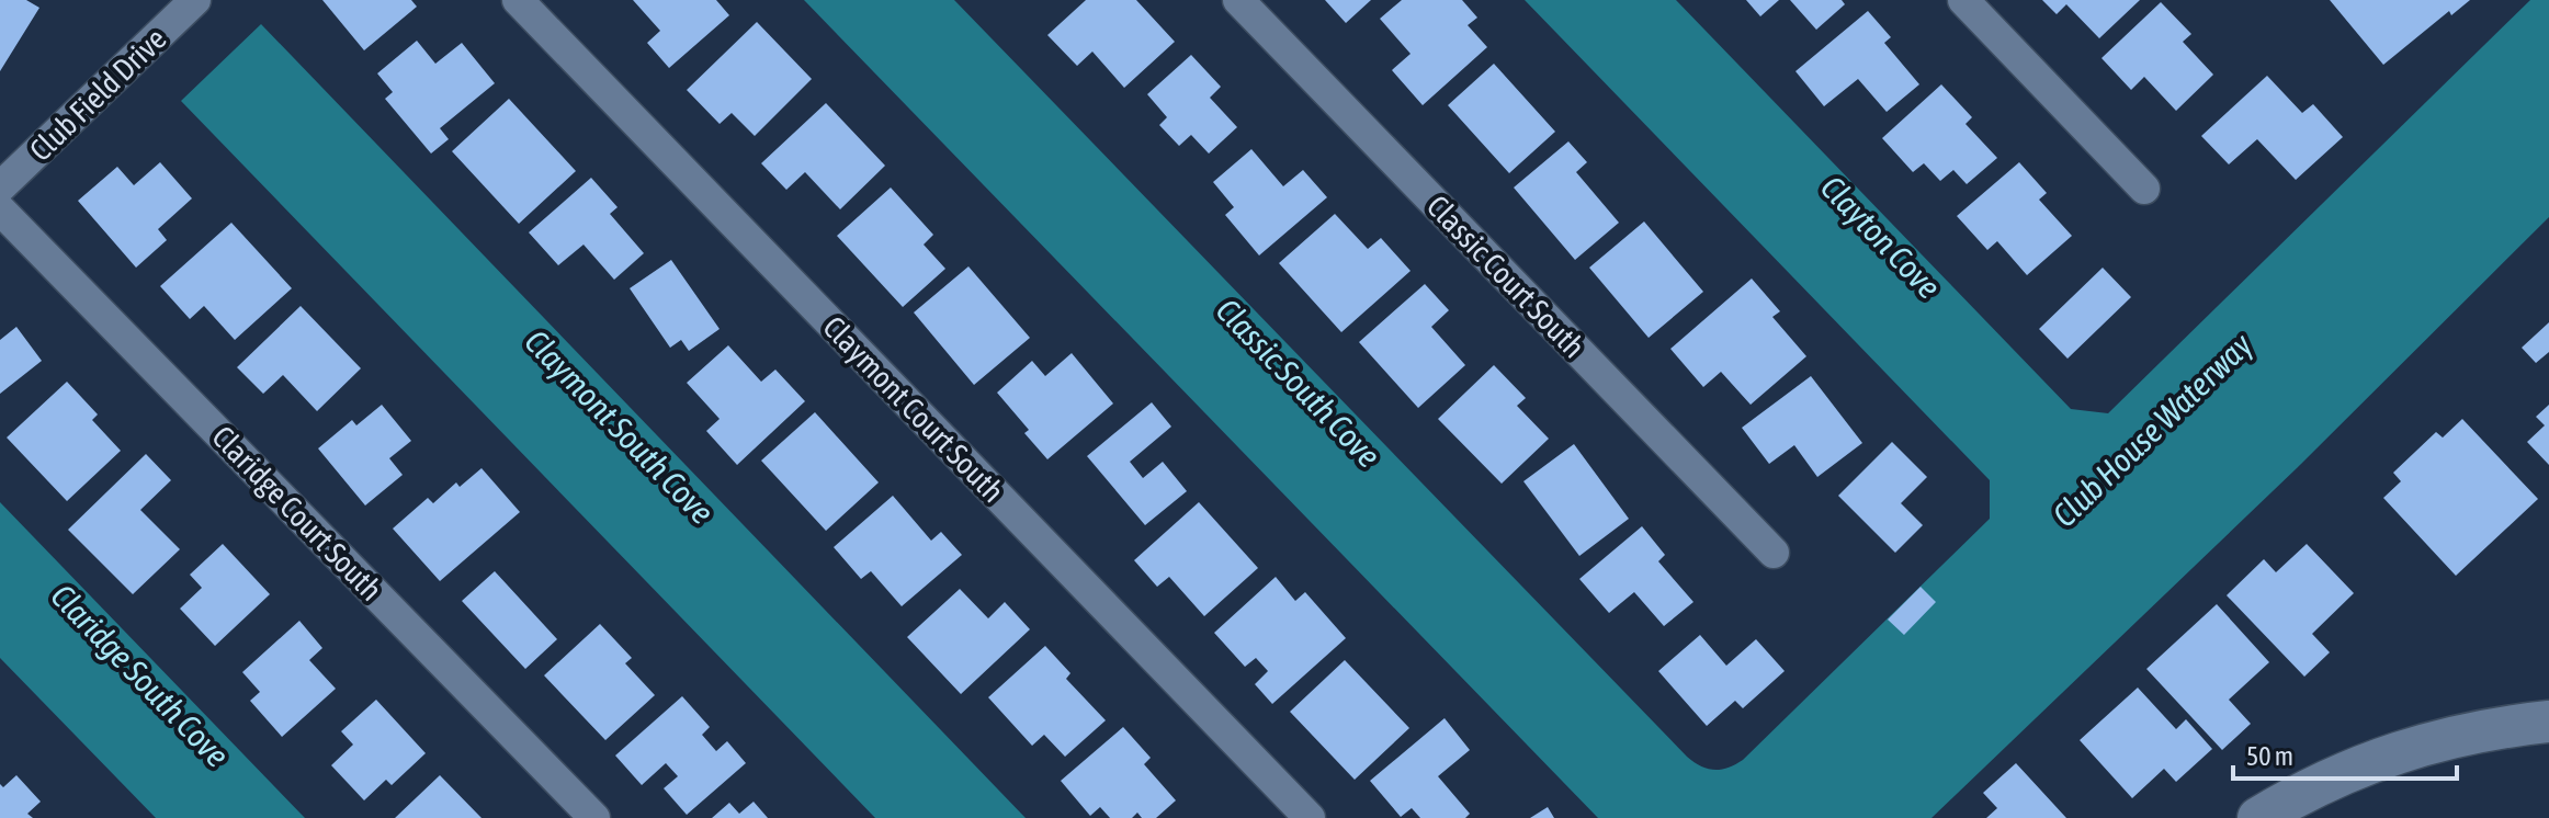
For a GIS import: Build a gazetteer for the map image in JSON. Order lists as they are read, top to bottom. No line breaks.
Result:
{"streets":{"street":["Club Field Drive","Classic Court South","Claymont Court South","Claridge Court South"]},"water":["Clayton Cove","Classic South Cove","Claymont South Cove","Club House Waterway","Claridge South Cove"],"scale_bar":"50 m"}
